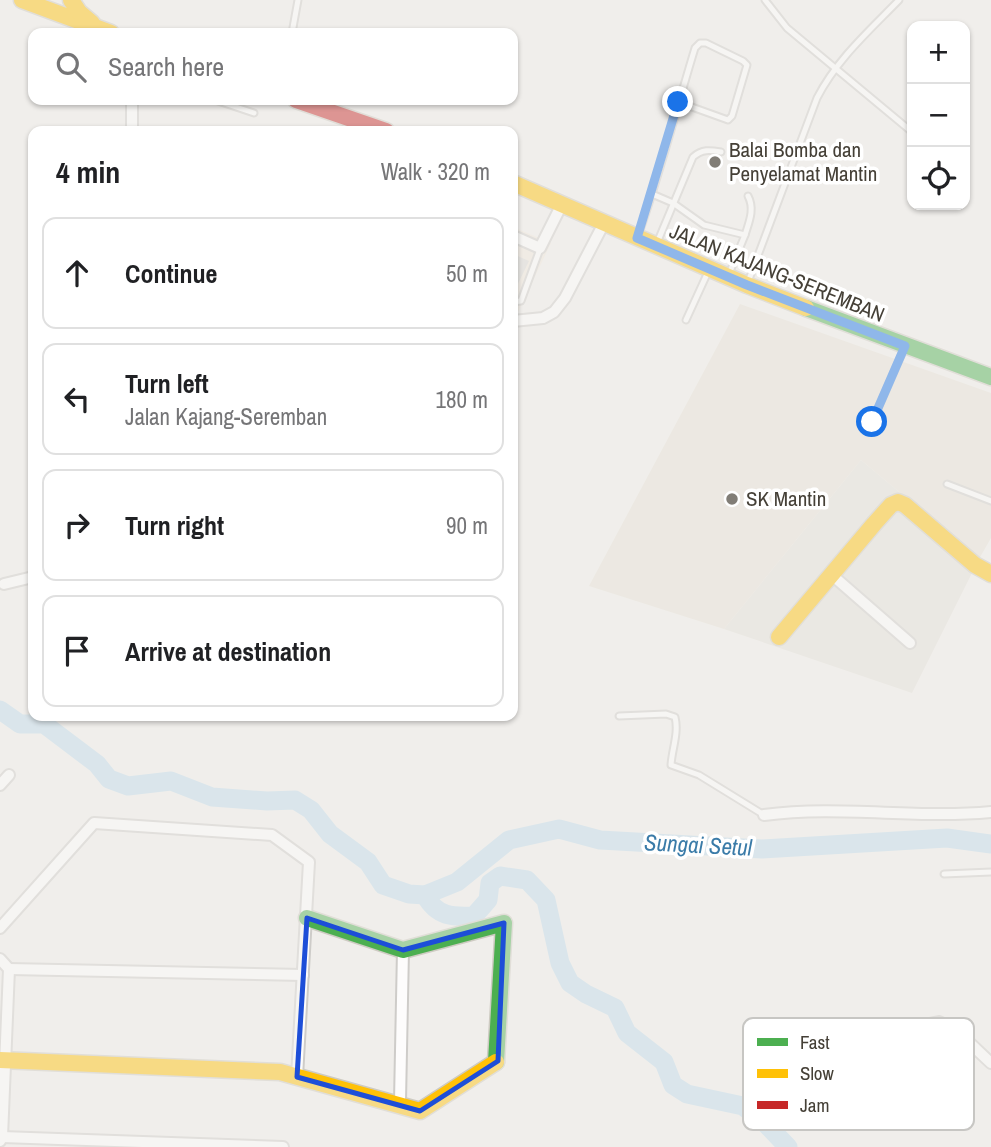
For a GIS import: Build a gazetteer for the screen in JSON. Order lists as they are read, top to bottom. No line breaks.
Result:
{"streets":{"street":["JALAN KAJANG-SEREMBAN"]},"water":["Sungai Setul"],"places":["Balai Bomba dan Penyelamat Mantin","SK Mantin"],"legend":["Fast","Slow","Jam"],"page":{"map_buttons":["+","−"],"search":"Search here","heading":["4 min","Walk · 320 m"],"list":[["Continue","50 m"],["Turn left","Jalan Kajang-Seremban","180 m"],["Turn right","90 m"],"Arrive at destination"]}}
